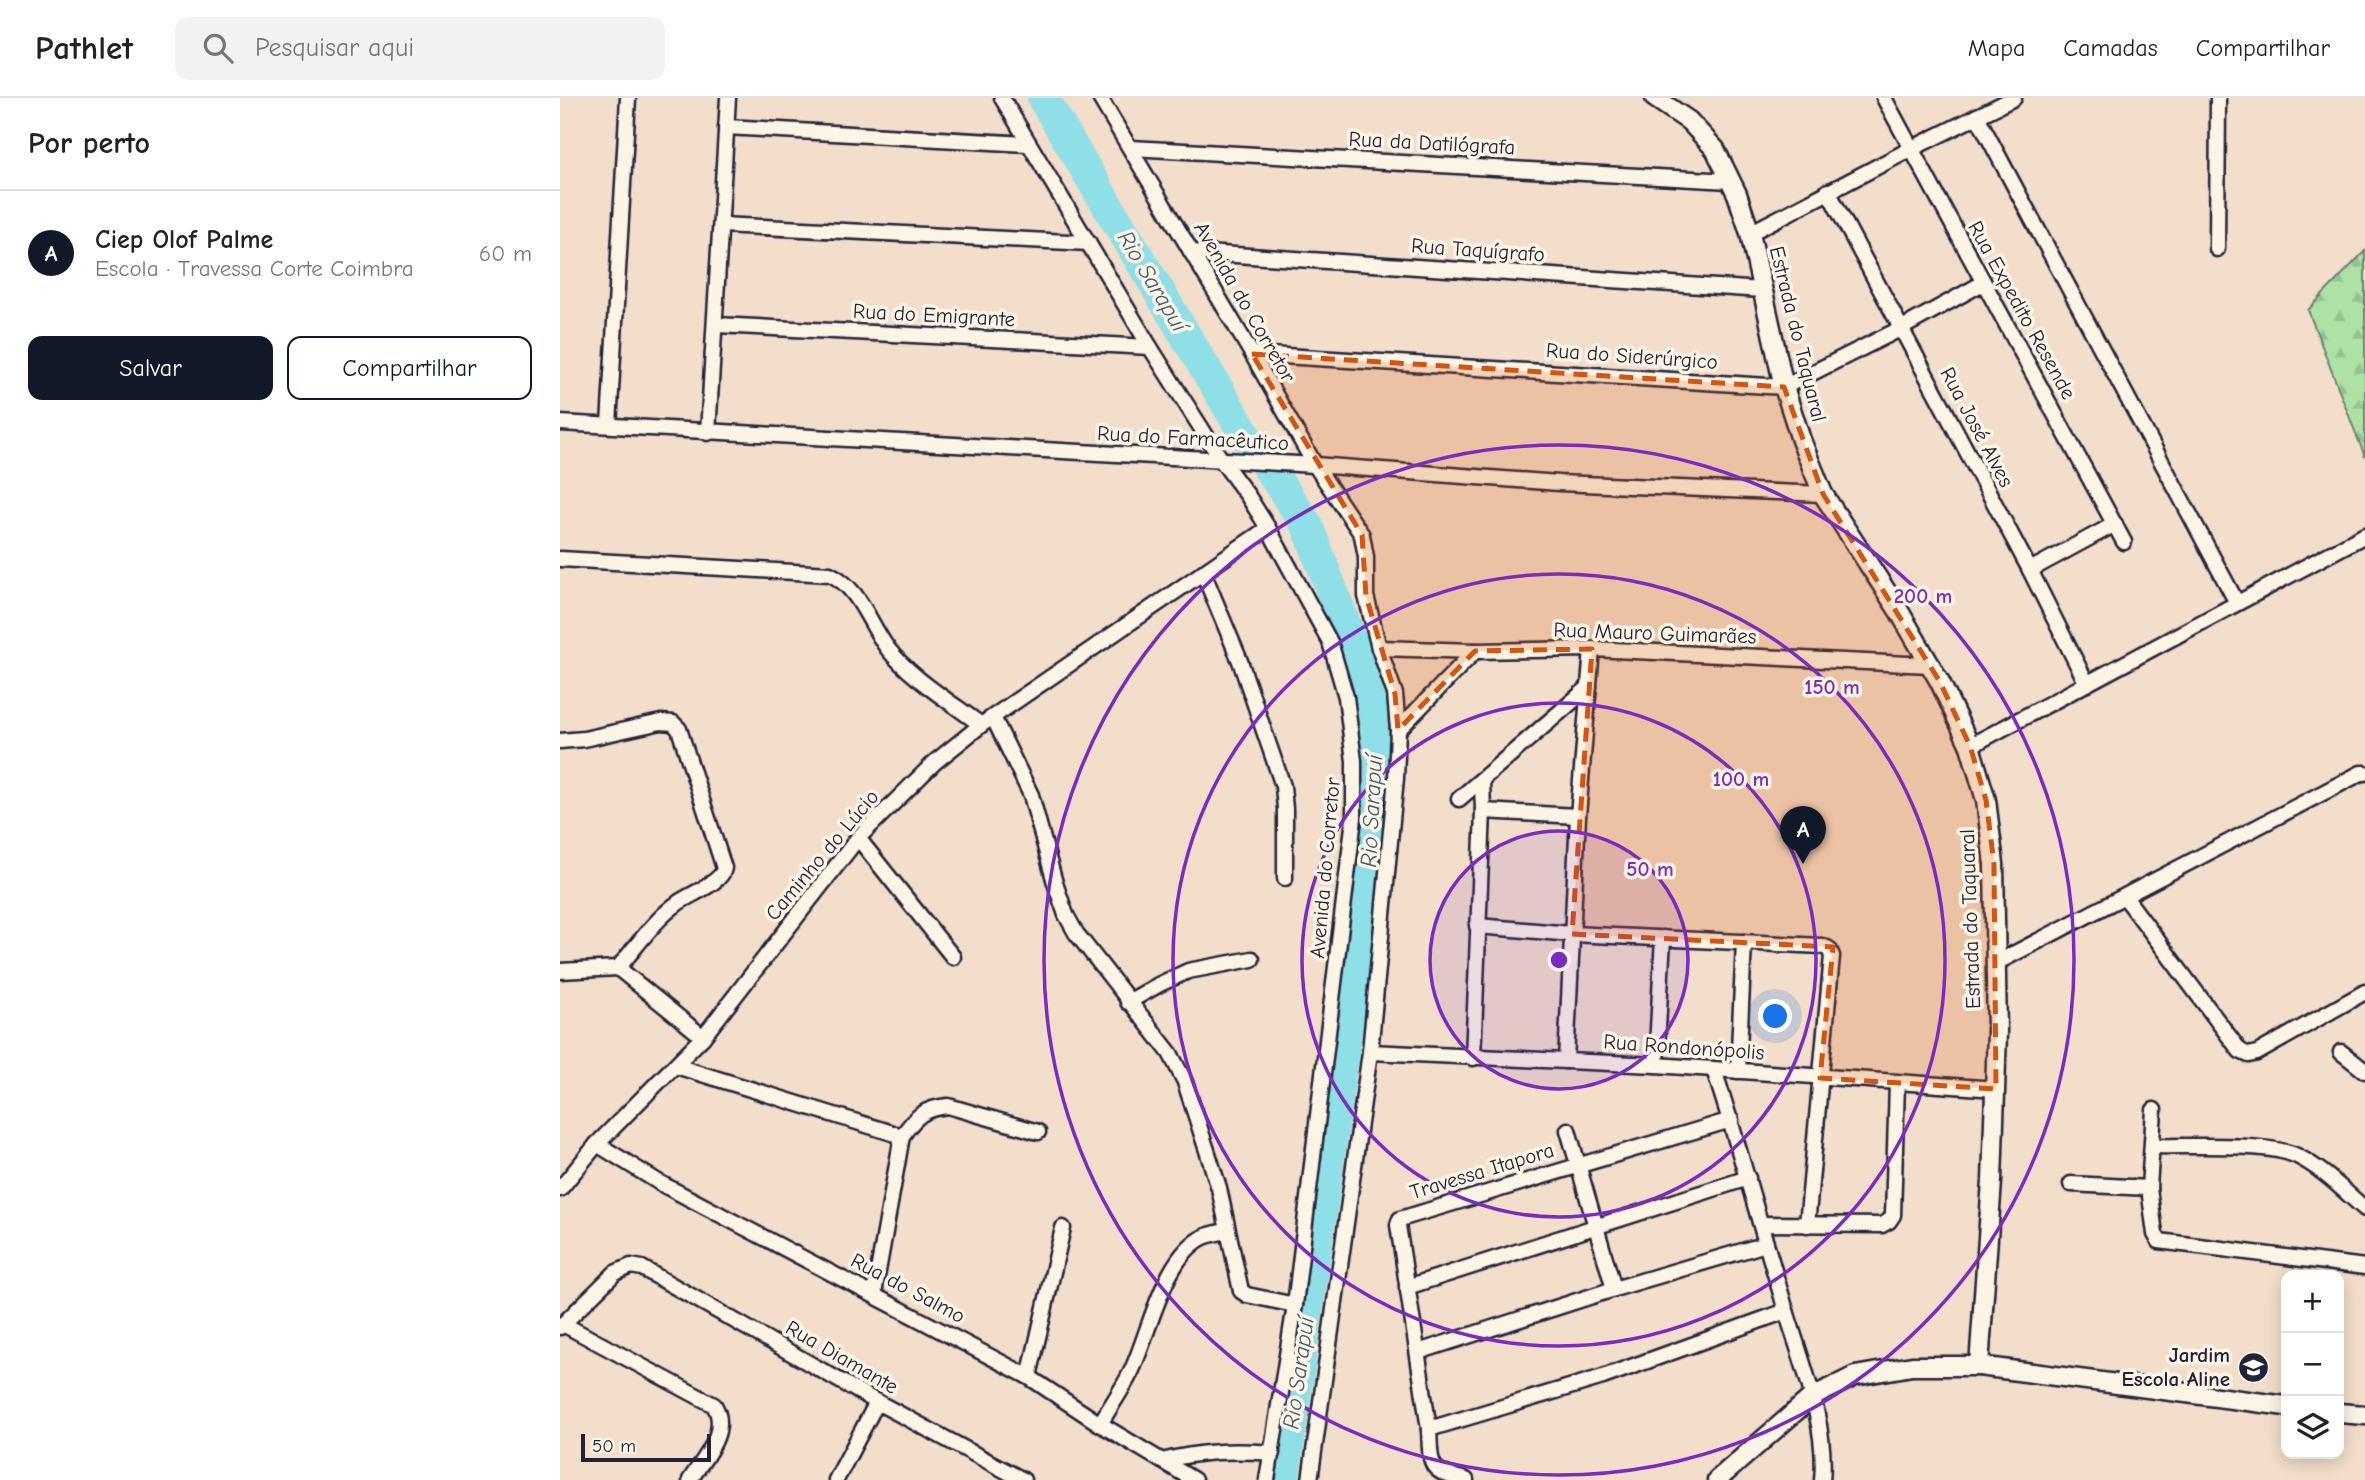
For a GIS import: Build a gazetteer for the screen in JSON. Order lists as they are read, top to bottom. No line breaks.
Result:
{"streets":{"street":["Rua da Datilógrafa","Rua Taquígrafo","Avenida do Corretor","Rua Expedito Resende","Rua do Emigrante","Estrada do Taquaral","Rua do Siderúrgico","Rua José Alves","Rua do Farmacêutico","Rua Mauro Guimarães","Caminho do Lúcio","Rua Rondonópolis","Travessa Itapora","Rua do Salmo","Rua Diamante"]},"crossings":[["Rua da Datilógrafa","Avenida do Corretor"],["Rua da Datilógrafa","Estrada do Taquaral"],["Rua Taquígrafo","Avenida do Corretor"],["Rua Taquígrafo","Estrada do Taquaral"],["Avenida do Corretor","Rua do Emigrante"],["Avenida do Corretor","Rua do Siderúrgico"],["Avenida do Corretor","Rua do Farmacêutico"],["Avenida do Corretor","Rua Mauro Guimarães"],["Avenida do Corretor","Caminho do Lúcio"],["Avenida do Corretor","Rua Rondonópolis"],["Estrada do Taquaral","Rua do Siderúrgico"],["Estrada do Taquaral","Rua do Farmacêutico"],["Estrada do Taquaral","Rua Mauro Guimarães"],["Estrada do Taquaral","Rua Rondonópolis"],["Caminho do Lúcio","Rua do Salmo"]],"water":["Rio Sarapuí"],"places":{"school or university":["Jardim Escola Aline"]},"scale_bar":"50 m","page":{"header":"Pathlet","search":"Pesquisar aqui","nav":["Mapa","Camadas","Compartilhar"],"heading":"Por perto","list":[{"mark":"A","name":"Ciep Olof Palme","note":"Escola · Travessa Corte Coimbra","value":"60 m"}],"buttons":["Salvar","Compartilhar"],"pins":"A","map_buttons":["+","−"],"scale":"50 m"},"rings":["200 m","150 m","100 m","50 m"]}
